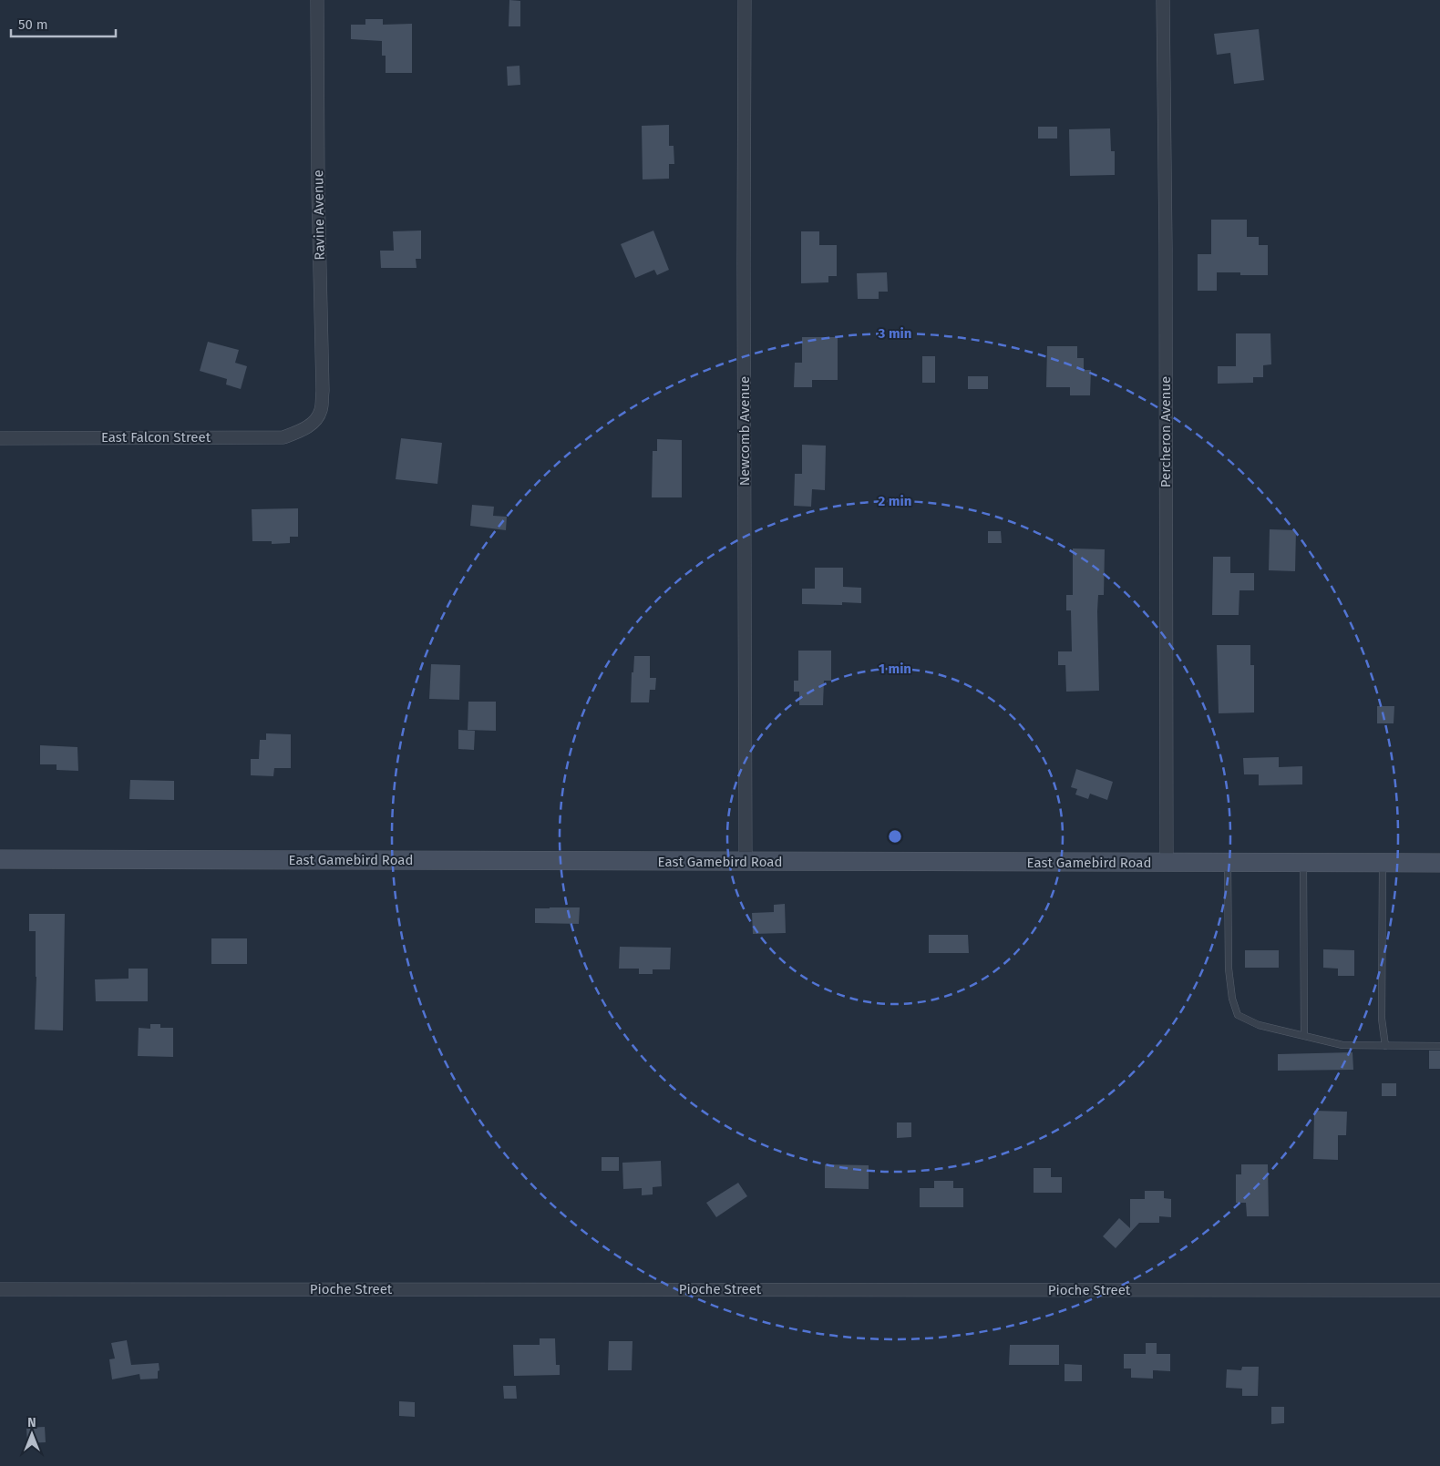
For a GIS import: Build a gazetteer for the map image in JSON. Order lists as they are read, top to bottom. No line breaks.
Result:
{"streets":{"main road":["East Gamebird Road"],"street":["Ravine Avenue","Newcomb Avenue","Percheron Avenue","East Falcon Street","Pioche Street"]},"crossings":[["Ravine Avenue","East Falcon Street"],["Newcomb Avenue","East Gamebird Road"],["Percheron Avenue","East Gamebird Road"]],"scale_bar":"50 m","north":"top","rings":["3 min","2 min","1 min"]}
